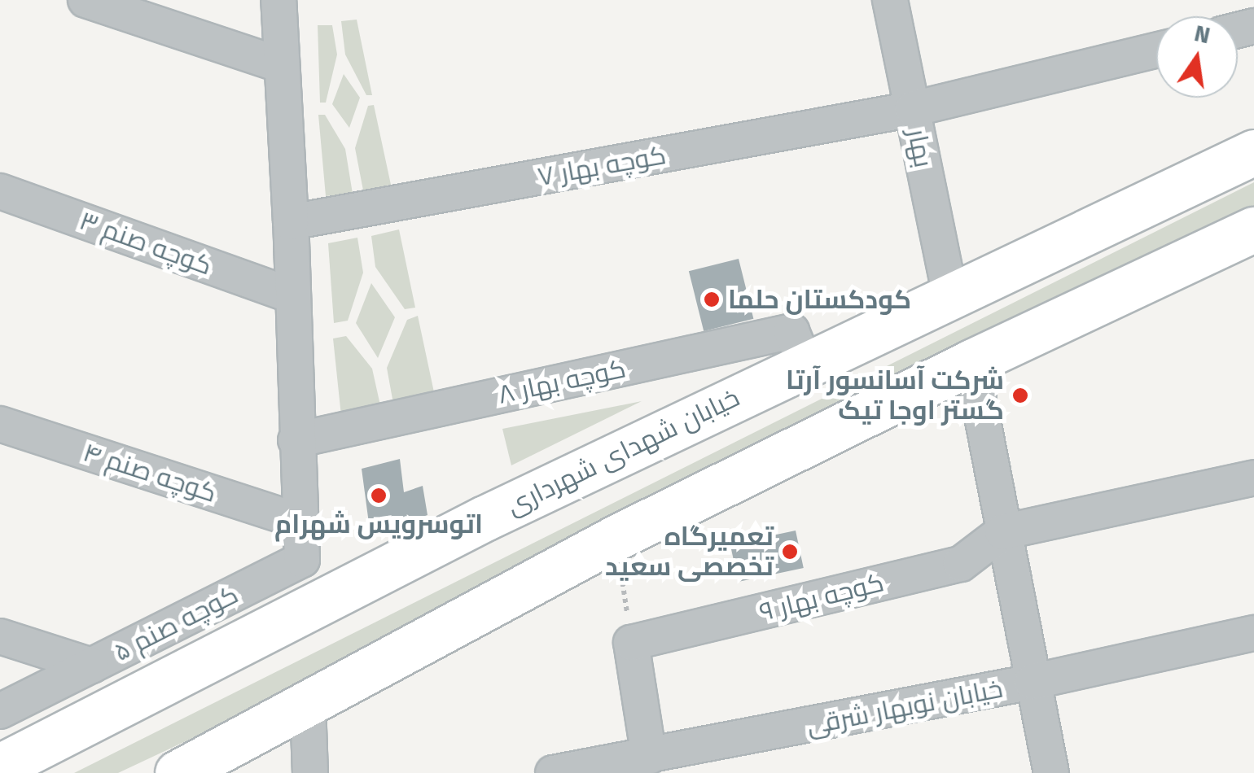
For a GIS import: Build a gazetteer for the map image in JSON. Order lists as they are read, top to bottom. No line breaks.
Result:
{"streets":{"main road":["خیابان شهدای شهرداری"],"street":["بهار","کوچه بهار ۷","کوچه صنم ۳","کوچه بهار ۸","کوچه صنم ۴","کوچه بهار ۹","کوچه صنم ۵","خیابان نوبهار شرقی"]},"crossings":[["بهار","کوچه بهار ۷"],["بهار","خیابان شهدای شهرداری"],["کوچه بهار ۸","خیابان شهدای شهرداری"],["کوچه صنم ۴","کوچه صنم ۵"]],"places":["کودکستان حلما","شرکت آسانسور آرتا گستر اوجا تیک","اتوسرویس شهرام","تعمیرگاه تخصصی سعید"],"north":"top"}
